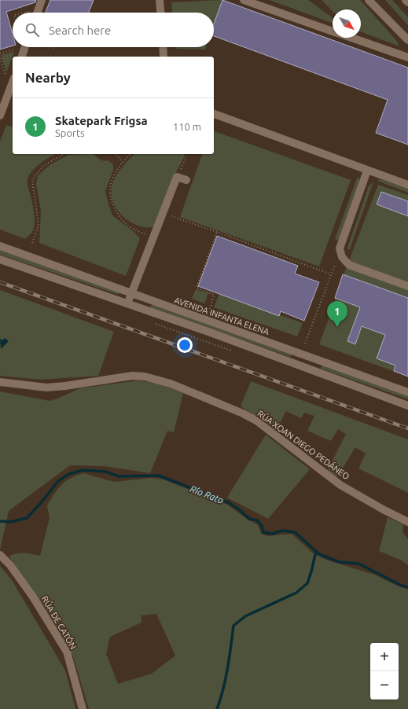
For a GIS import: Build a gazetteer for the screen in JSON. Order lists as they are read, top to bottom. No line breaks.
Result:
{"streets":{"street":["AVENIDA INFANTA ELENA","RÚA XOAN DIEGO PEDÁNEO","RÚA DE CATÓN"]},"water":["Río Rato"],"north":"bottom right","page":{"search":"Search here","heading":"Nearby","list":[{"mark":"1","name":"Skatepark Frigsa","note":"Sports","value":"110 m"}],"pins":"1","map_buttons":["+","−"]}}
